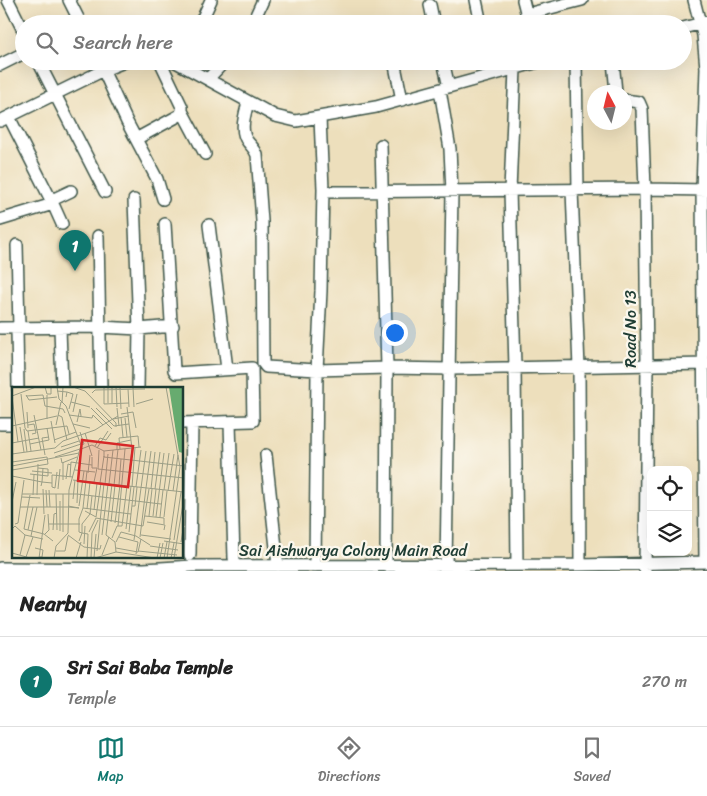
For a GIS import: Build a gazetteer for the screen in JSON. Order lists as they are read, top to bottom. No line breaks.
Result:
{"streets":{"street":["Road No 13","Sai Aishwarya Colony Main Road"]},"crossings":[["Road No 13","Sai Aishwarya Colony Main Road"]],"north":"top","page":{"search":"Search here","pins":"1","heading":"Nearby","list":[{"mark":"1","name":"Sri Sai Baba Temple","note":"Temple","value":"270 m"}],"nav":["Map","Directions","Saved"]}}
